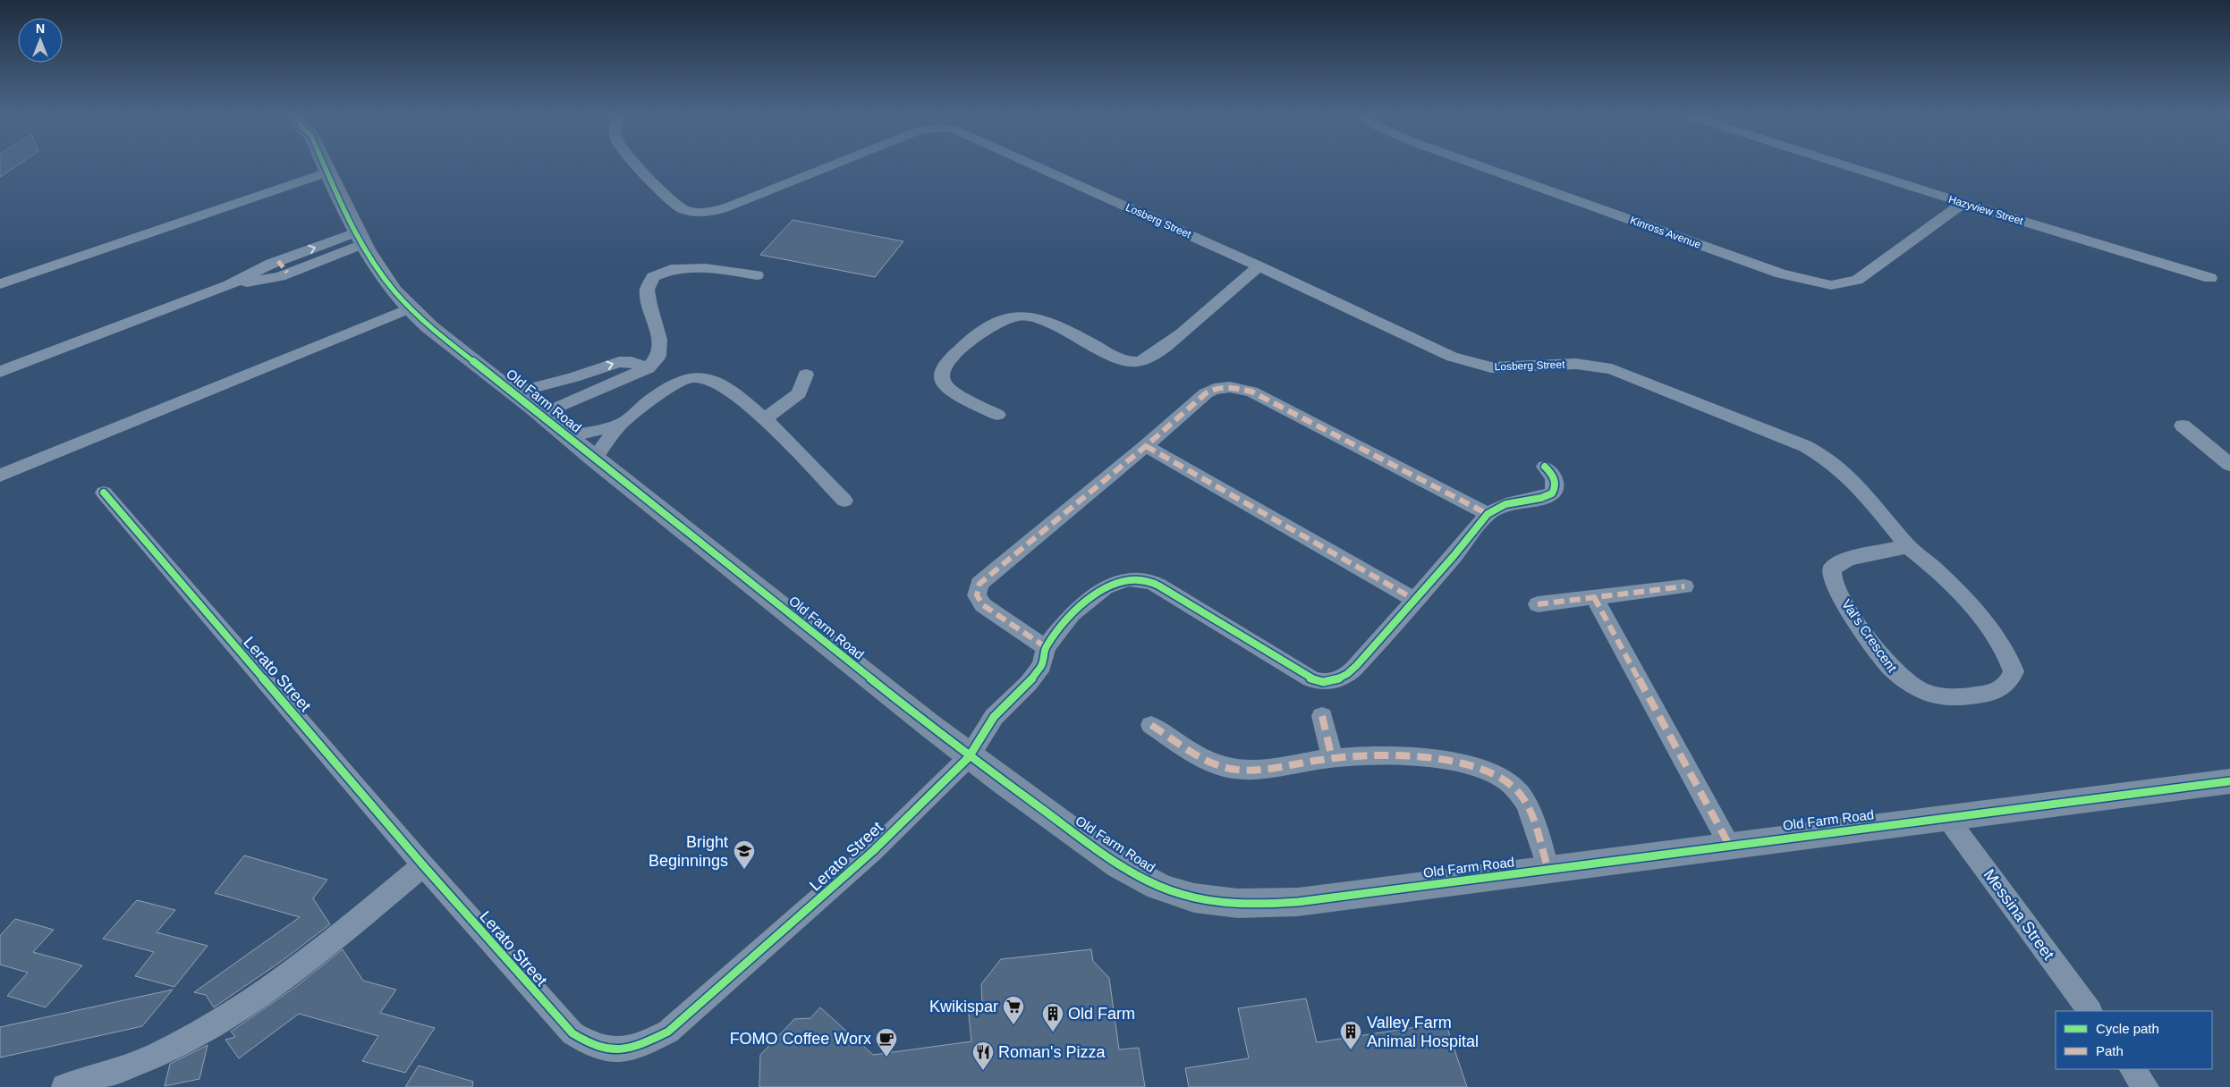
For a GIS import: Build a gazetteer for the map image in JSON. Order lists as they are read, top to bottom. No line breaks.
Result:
{"streets":{"street":["Hazyview Street","Losberg Street","Kinross Avenue","Old Farm Road","Val's Crescent","Lerato Street","Messina Street"]},"crossings":[["Hazyview Street","Kinross Avenue"],["Losberg Street","Val's Crescent"],["Old Farm Road","Lerato Street"],["Old Farm Road","Messina Street"]],"places":{"school or university":["Bright Beginnings"],"supermarket":["Kwikispar"],"building":["Old Farm","Valley Farm Animal Hospital"],"cafe":["FOMO Coffee Worx"],"restaurant":["Roman's Pizza"]},"legend":["Cycle path","Path"],"north":"top"}
